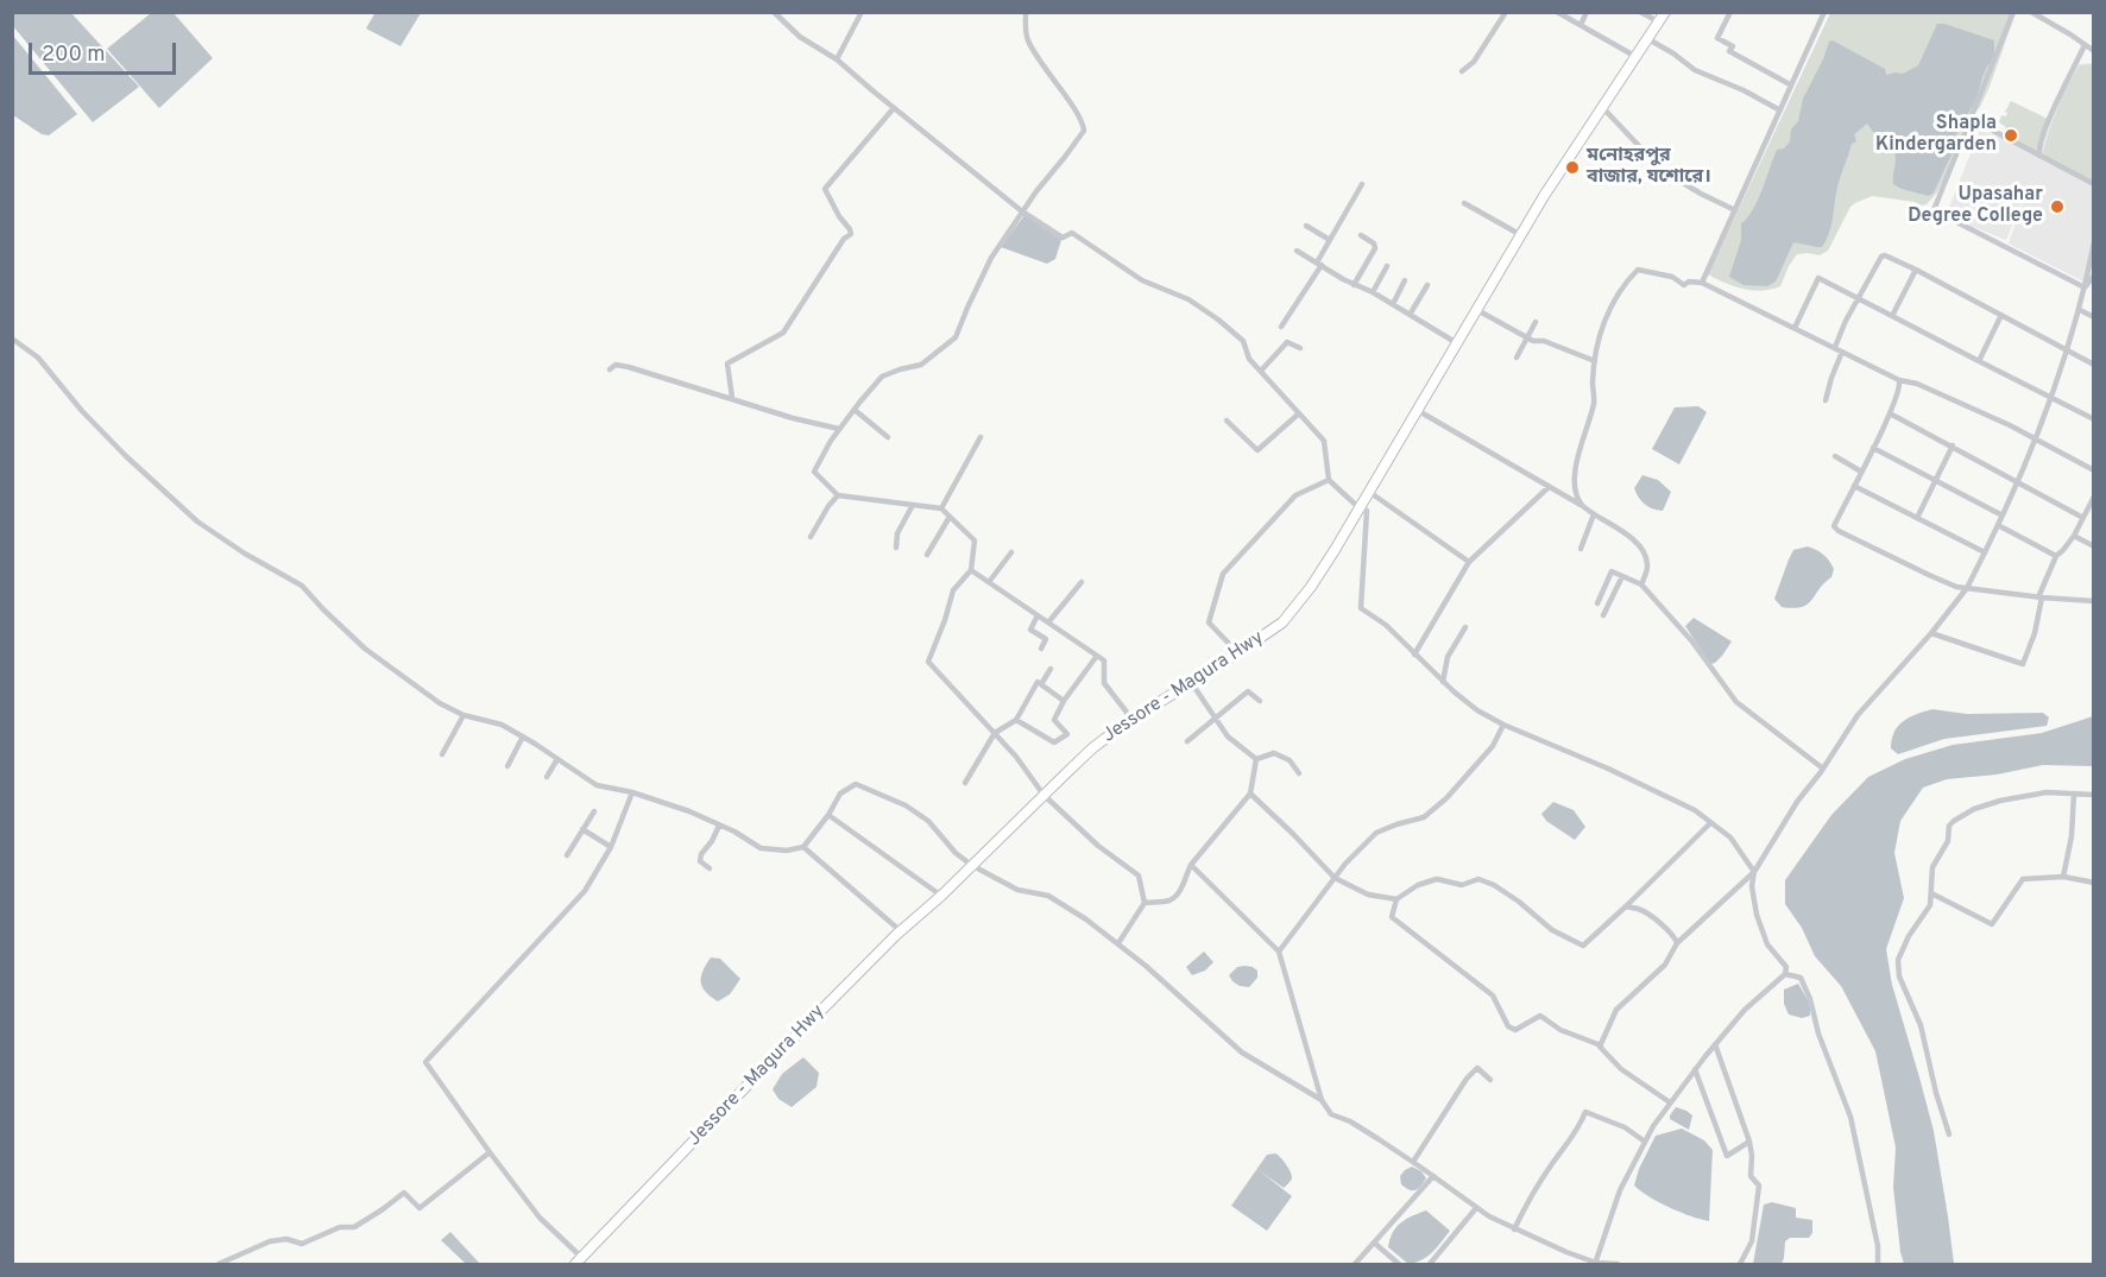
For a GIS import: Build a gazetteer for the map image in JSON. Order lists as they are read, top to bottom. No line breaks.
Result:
{"streets":{"highway":["Jessore - Magura Hwy"]},"places":["Shapla Kindergarden","ম‌ন‌োহরপুর বাজার, যশ‌োরে।","Upasahar Degree College"],"scale_bar":"200 m"}
